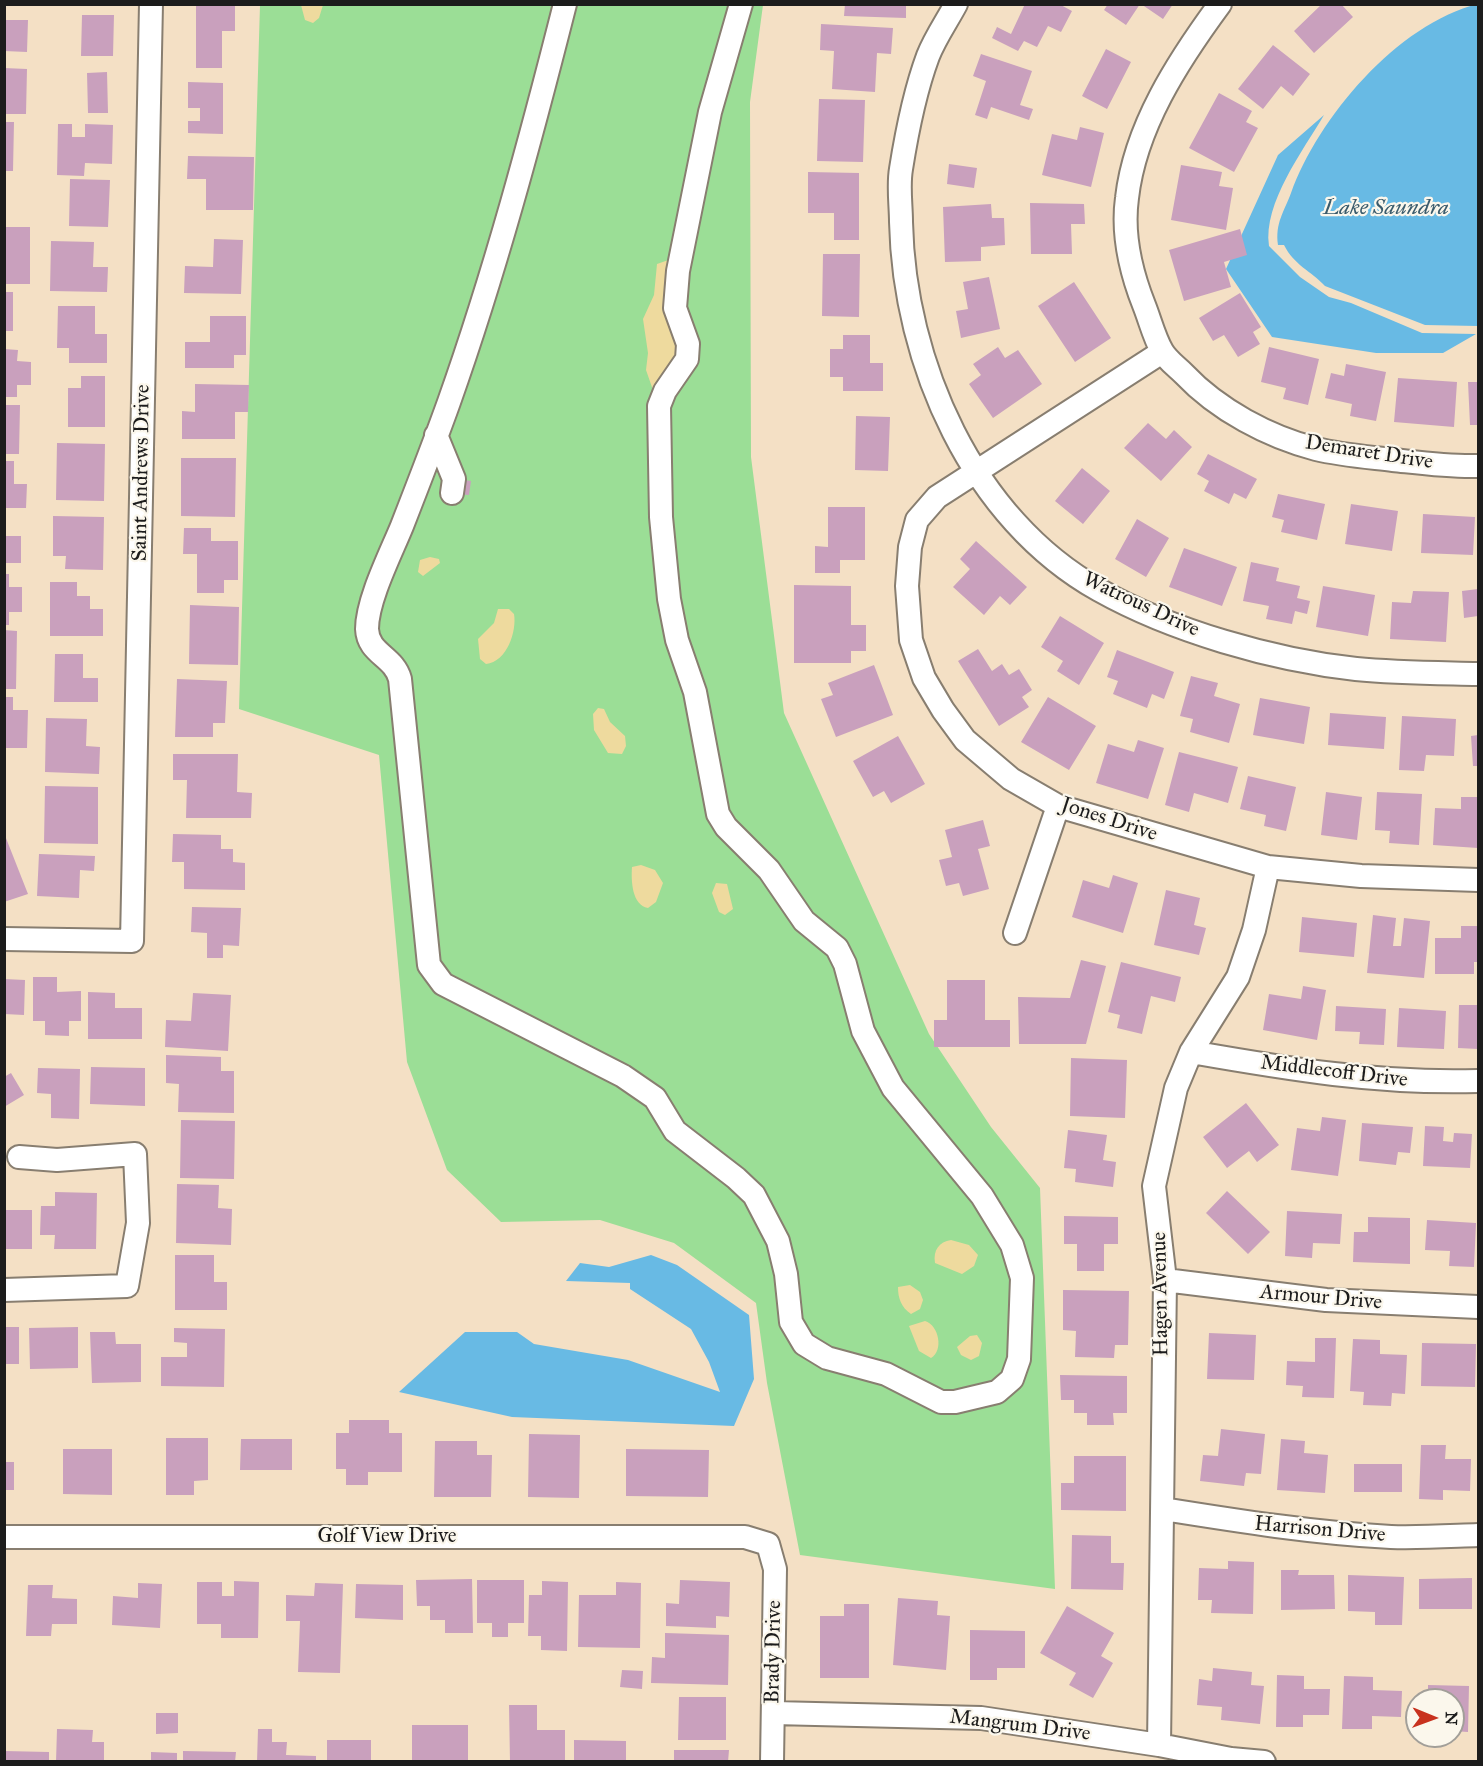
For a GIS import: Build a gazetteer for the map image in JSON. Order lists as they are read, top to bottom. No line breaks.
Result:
{"streets":{"street":["Demaret Drive","Saint Andrews Drive","Watrous Drive","Jones Drive","Middlecoff Drive","Hagen Avenue","Armour Drive","Harrison Drive","Golf View Drive","Brady Drive","Mangrum Drive"]},"crossings":[["Demaret Drive","Jones Drive"],["Watrous Drive","Jones Drive"],["Jones Drive","Hagen Avenue"],["Middlecoff Drive","Hagen Avenue"],["Hagen Avenue","Armour Drive"],["Hagen Avenue","Harrison Drive"],["Hagen Avenue","Mangrum Drive"],["Golf View Drive","Brady Drive"],["Brady Drive","Mangrum Drive"]],"water":["Lake Saundra"],"north":"right"}
